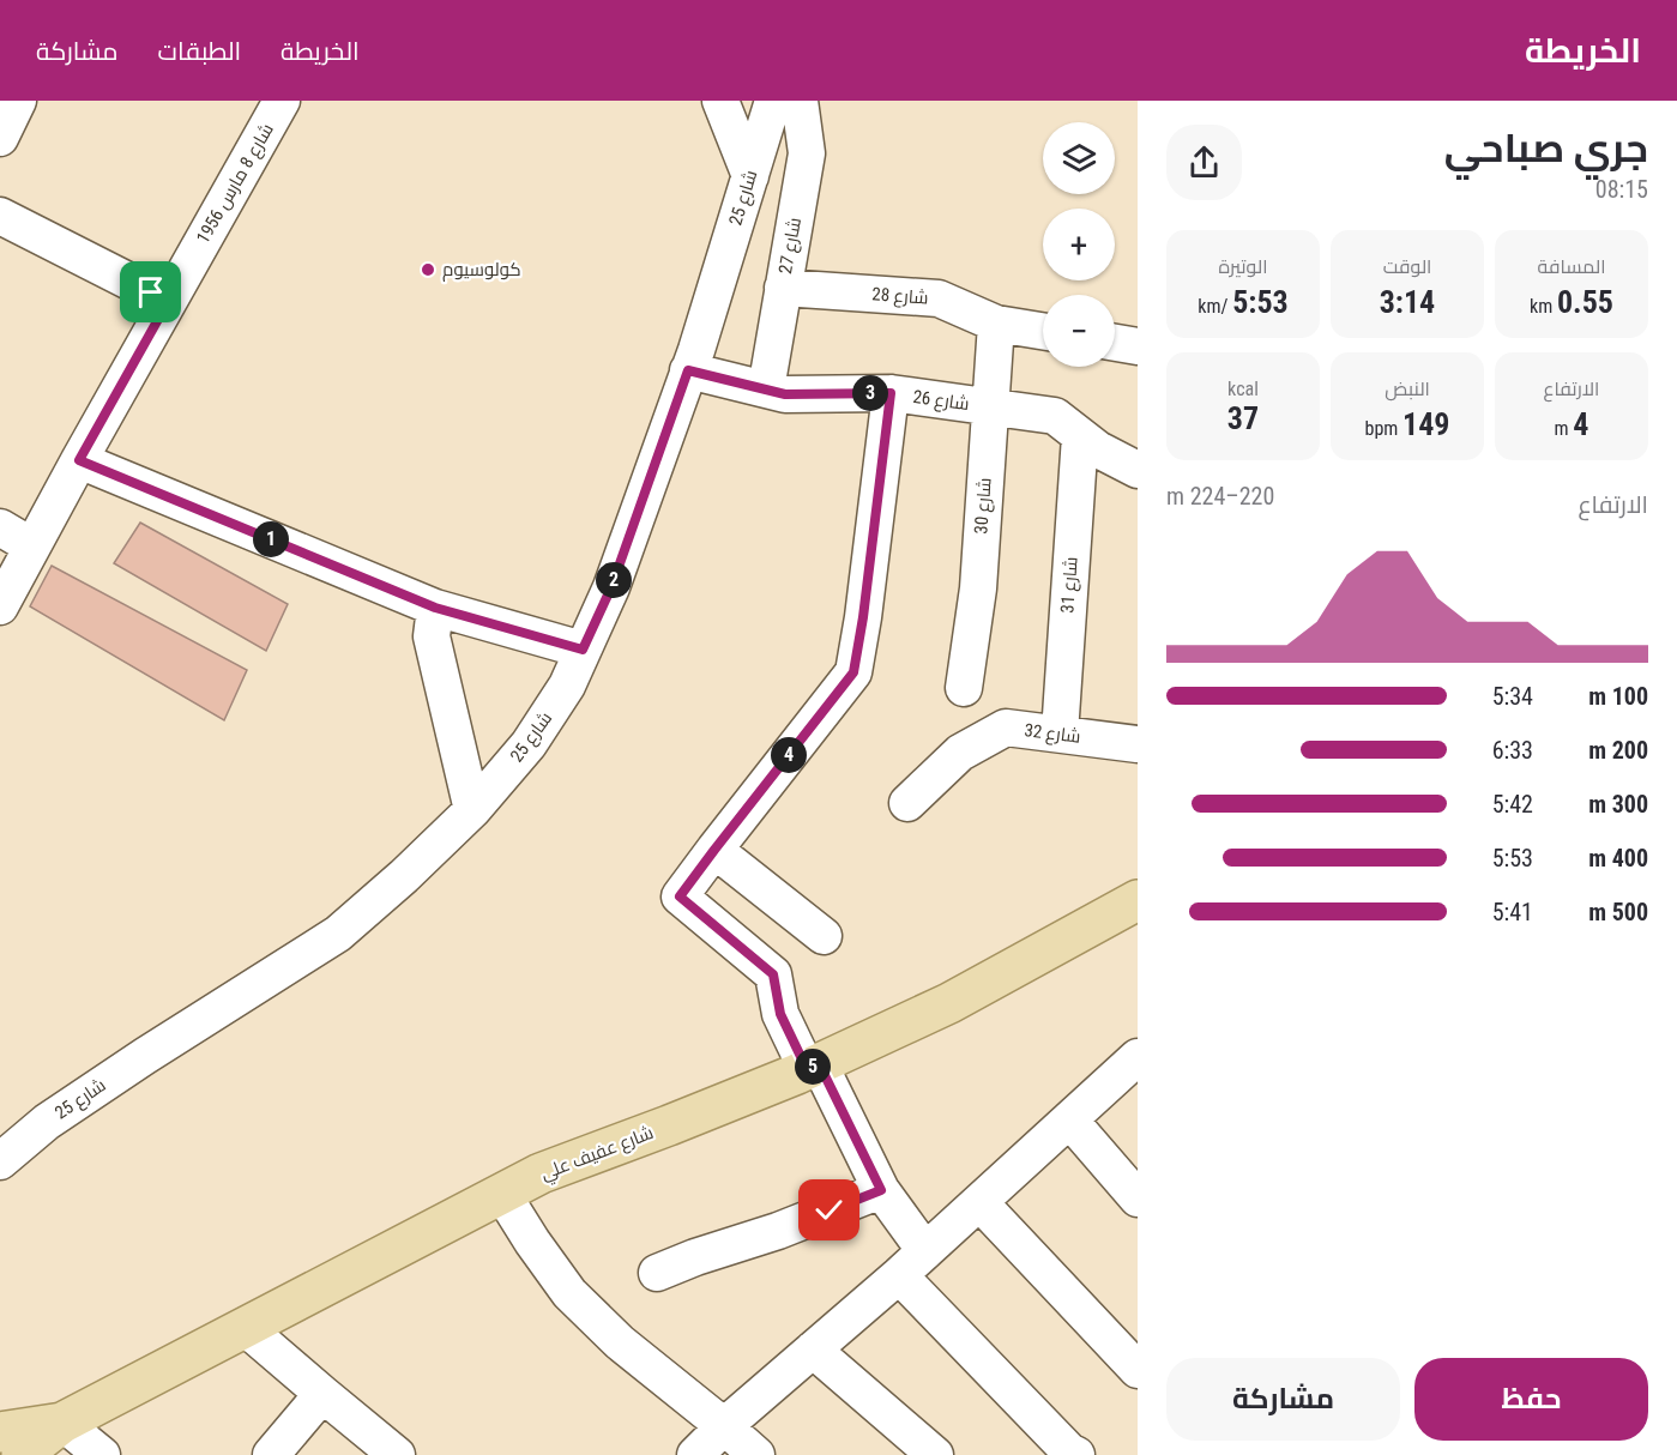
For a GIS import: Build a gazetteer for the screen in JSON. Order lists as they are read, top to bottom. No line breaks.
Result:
{"streets":{"main road":["شارع عفيف علي"],"street":["شارع 8 مارس 1956","شارع 25","شارع 27","شارع 28","شارع 26","شارع 30","شارع 31","شارع 32"]},"crossings":[["شارع 25","شارع 26"],["شارع 27","شارع 28"],["شارع 27","شارع 26"],["شارع 28","شارع 30"],["شارع 26","شارع 30"],["شارع 26","شارع 31"],["شارع 31","شارع 32"]],"places":["كولوسيوم"],"page":{"header":"الخريطة","nav":["الخريطة","الطبقات","مشاركة"],"heading":["جري صباحي","08:15"],"map_buttons":["+","−"],"stats":[["المسافة","0.55 km"],["الوقت","3:14"],["الوتيرة","5:53 /km"],["الارتفاع","4 m"],["النبض","149 bpm"],["kcal","37"]],"pins":["3","1","2","4","5"],"chart":["الارتفاع","220–224 m"],"list":[{"name":"100 m","note":"5:34"},{"name":"200 m","note":"6:33"},{"name":"300 m","note":"5:42"},{"name":"400 m","note":"5:53"},{"name":"500 m","note":"5:41"}],"buttons":["حفظ","مشاركة"]}}
